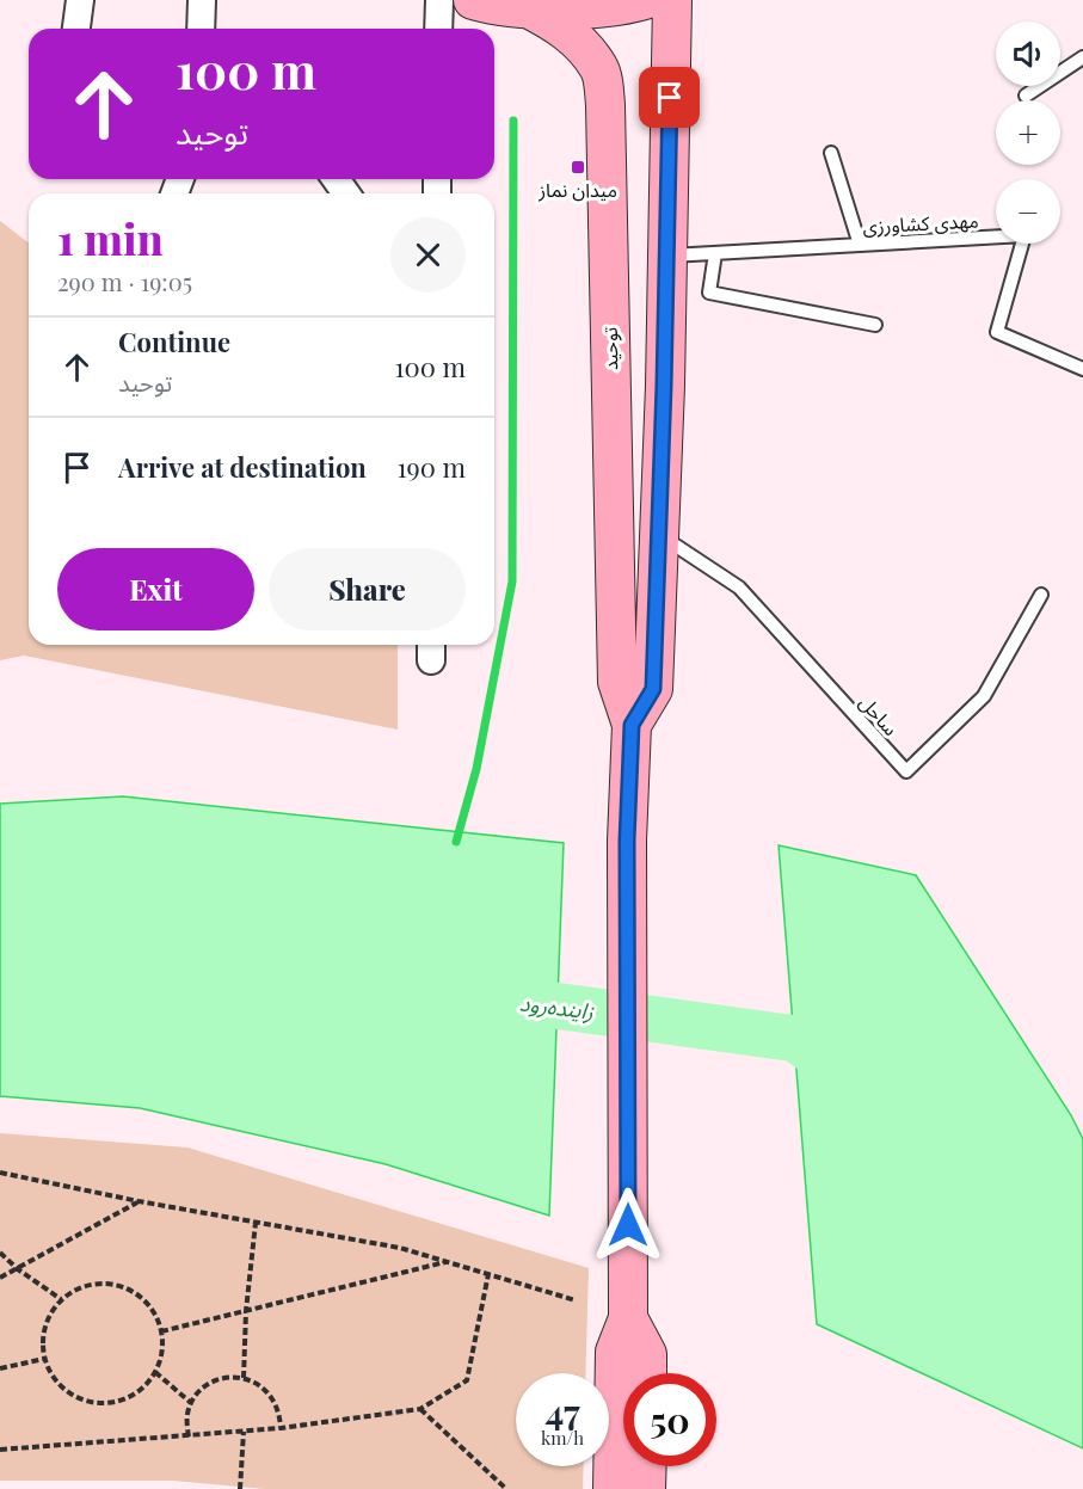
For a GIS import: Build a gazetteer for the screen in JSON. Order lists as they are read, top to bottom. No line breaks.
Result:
{"streets":{"main road":["توحید"],"lane":["مهدی کشاورزی","ساحل"]},"crossings":[["مهدی کشاورزی","توحید"],["توحید","ساحل"]],"water":["زاینده‌رود"],"places":{"transit":["میدان نماز"]},"page":{"map_buttons":["+","−"],"turn":["100 m","توحید"],"heading":["1 min","290 m · 19:05"],"list":[{"name":"Continue","note":"توحید","value":"100 m"},{"name":"Arrive at destination","value":"190 m"}],"buttons":["Exit","Share"],"speed":"47 km/h","limit":"50"}}
